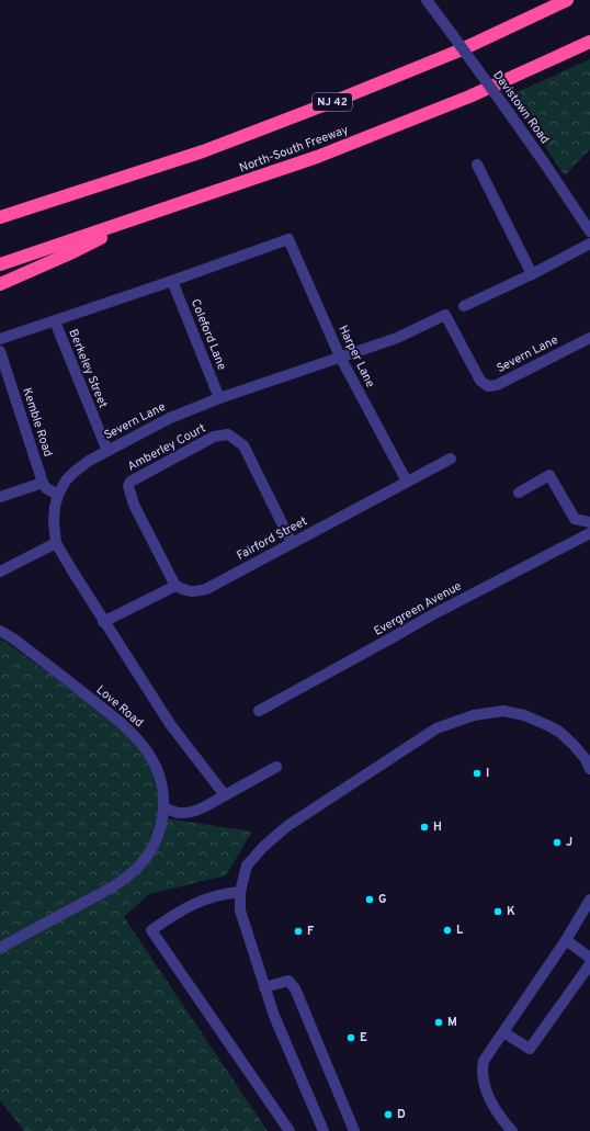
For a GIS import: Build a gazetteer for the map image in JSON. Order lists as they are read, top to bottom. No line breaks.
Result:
{"streets":{"highway":["NJ 42","North-South Freeway"],"street":["Davistown Road","Coleford Lane","Severn Lane","Harper Lane","Berkeley Street","Kemble Road","Amberley Court","Fairford Street","Evergreen Avenue","Love Road"]},"crossings":[["Coleford Lane","Severn Lane"],["Coleford Lane","Harper Lane"],["Severn Lane","Harper Lane"],["Severn Lane","Berkeley Street"],["Harper Lane","Fairford Street"],["Amberley Court","Fairford Street"]],"places":["I","H","J","G","K","L","F","M","E","D"]}
